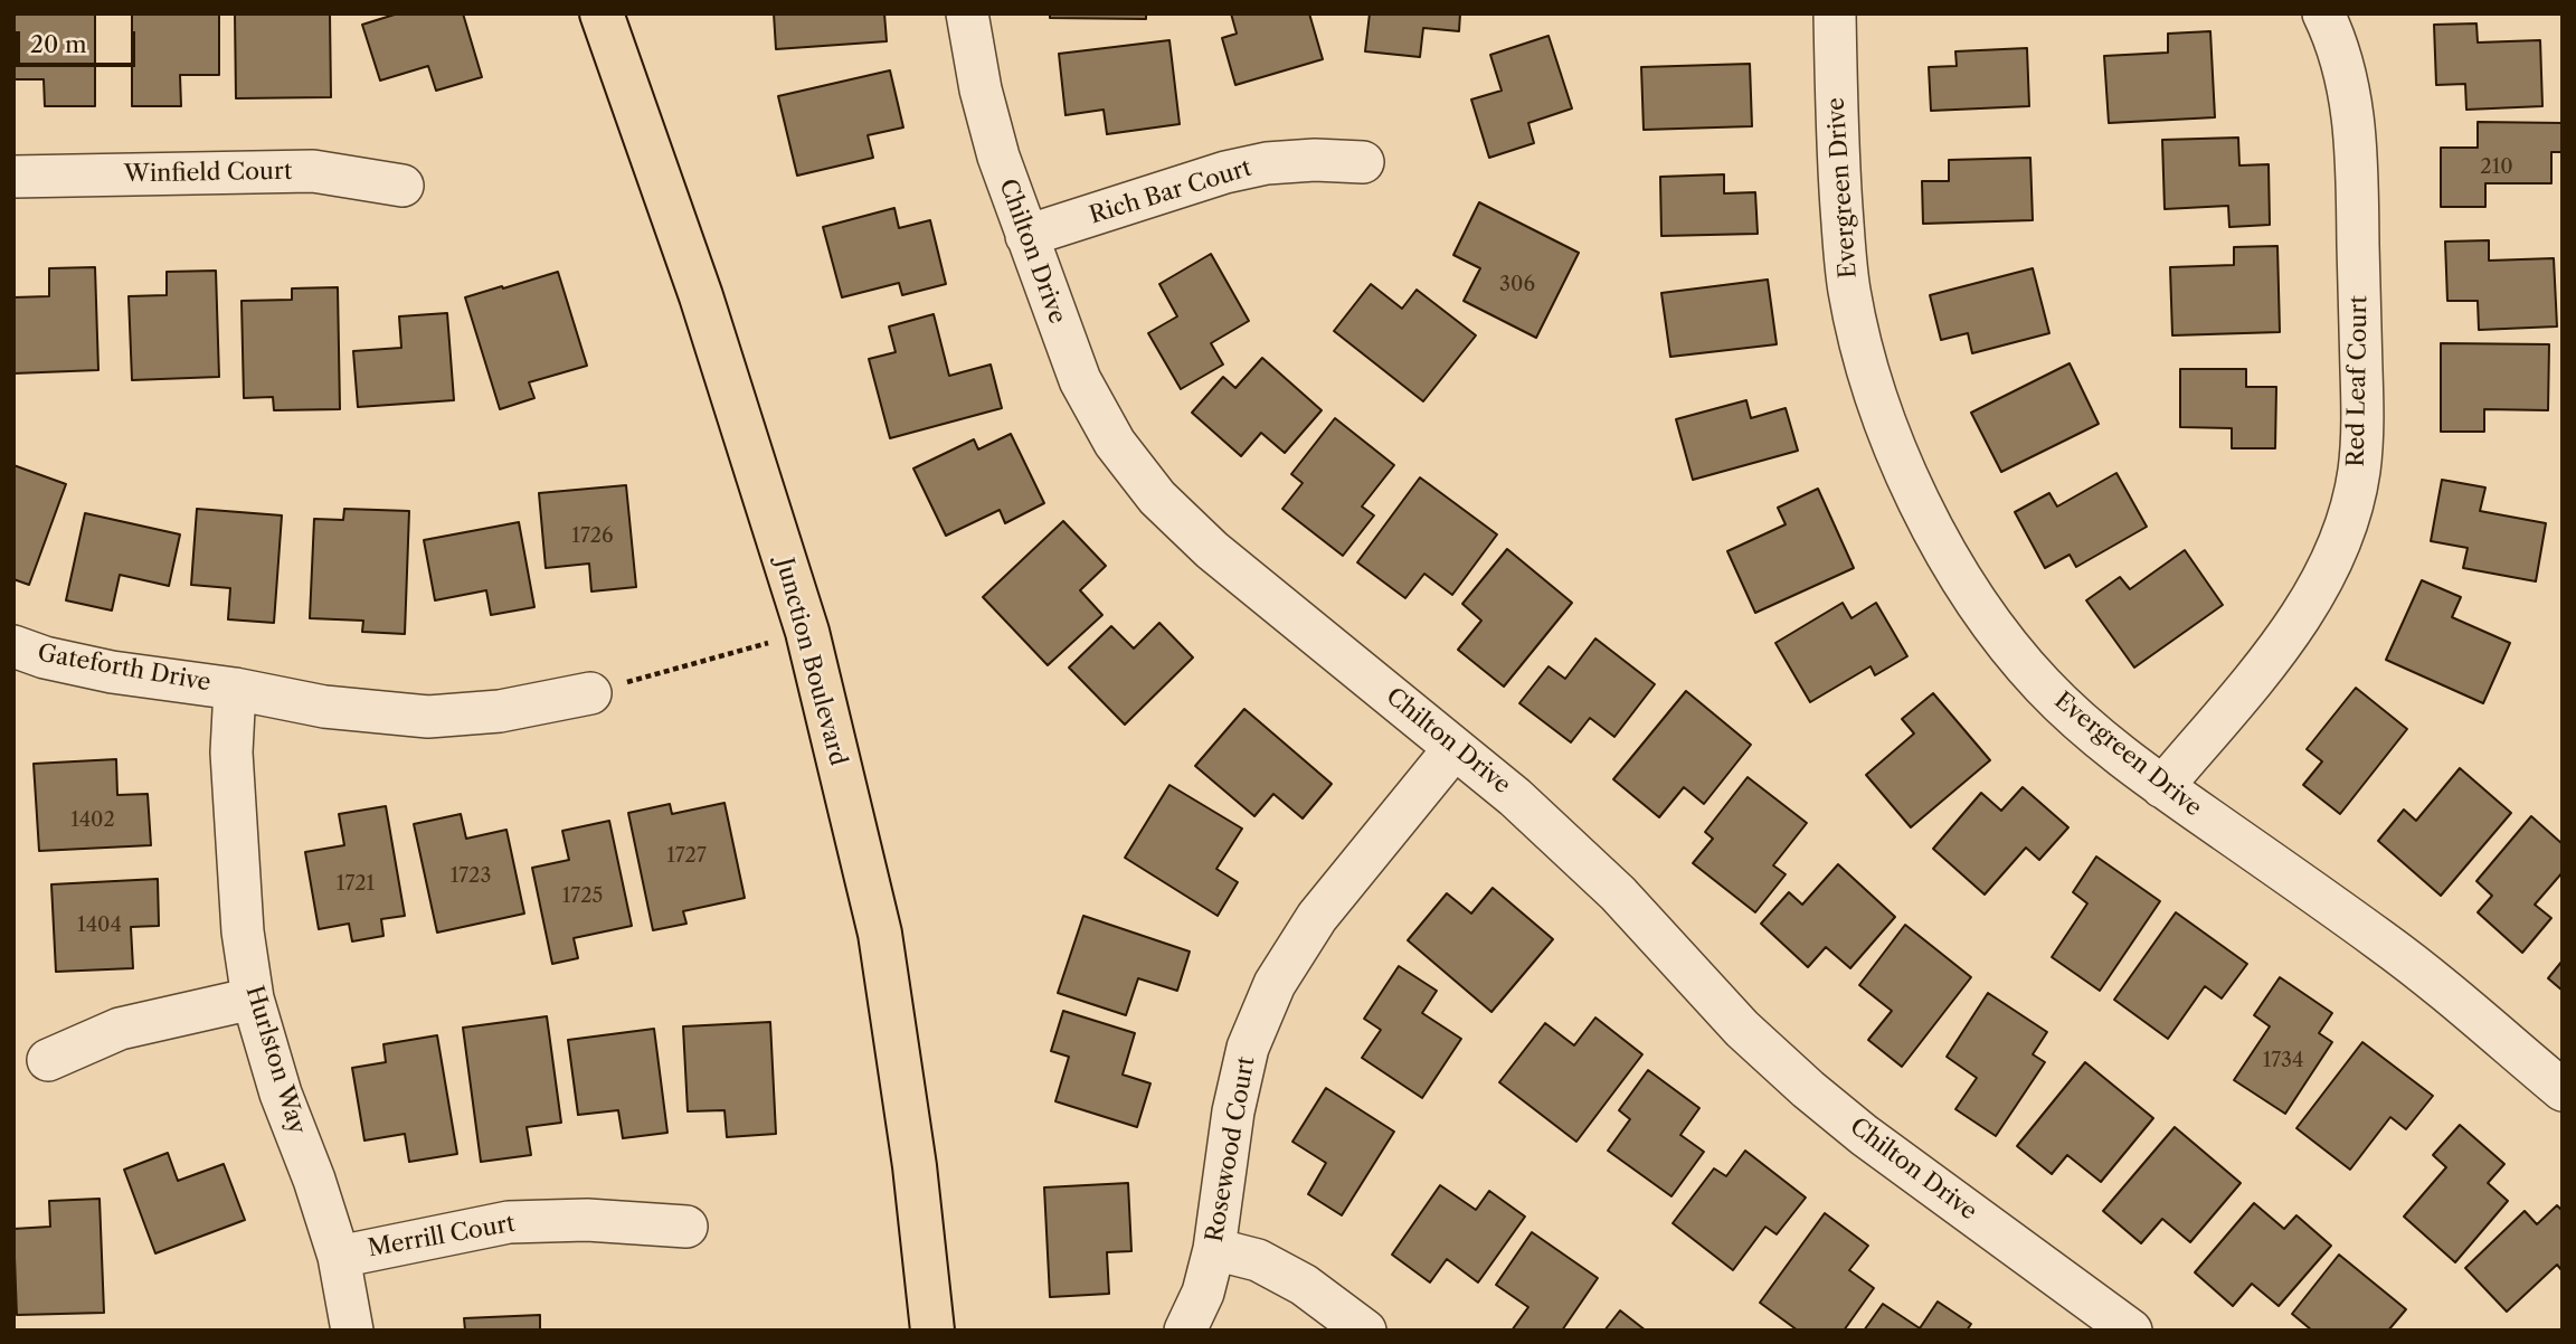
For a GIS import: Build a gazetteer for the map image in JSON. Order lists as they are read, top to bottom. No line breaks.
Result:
{"streets":{"main road":["Junction Boulevard"],"street":["Winfield Court","Evergreen Drive","Rich Bar Court","Chilton Drive","Red Leaf Court","Gateforth Drive","Hurlston Way","Rosewood Court","Merrill Court"]},"crossings":[["Evergreen Drive","Red Leaf Court"],["Rich Bar Court","Chilton Drive"],["Chilton Drive","Rosewood Court"],["Gateforth Drive","Hurlston Way"],["Hurlston Way","Merrill Court"]],"house_numbers":["210","306","1726","1402","1727","1723","1721","1725","1404","1734"],"scale_bar":"20 m"}
